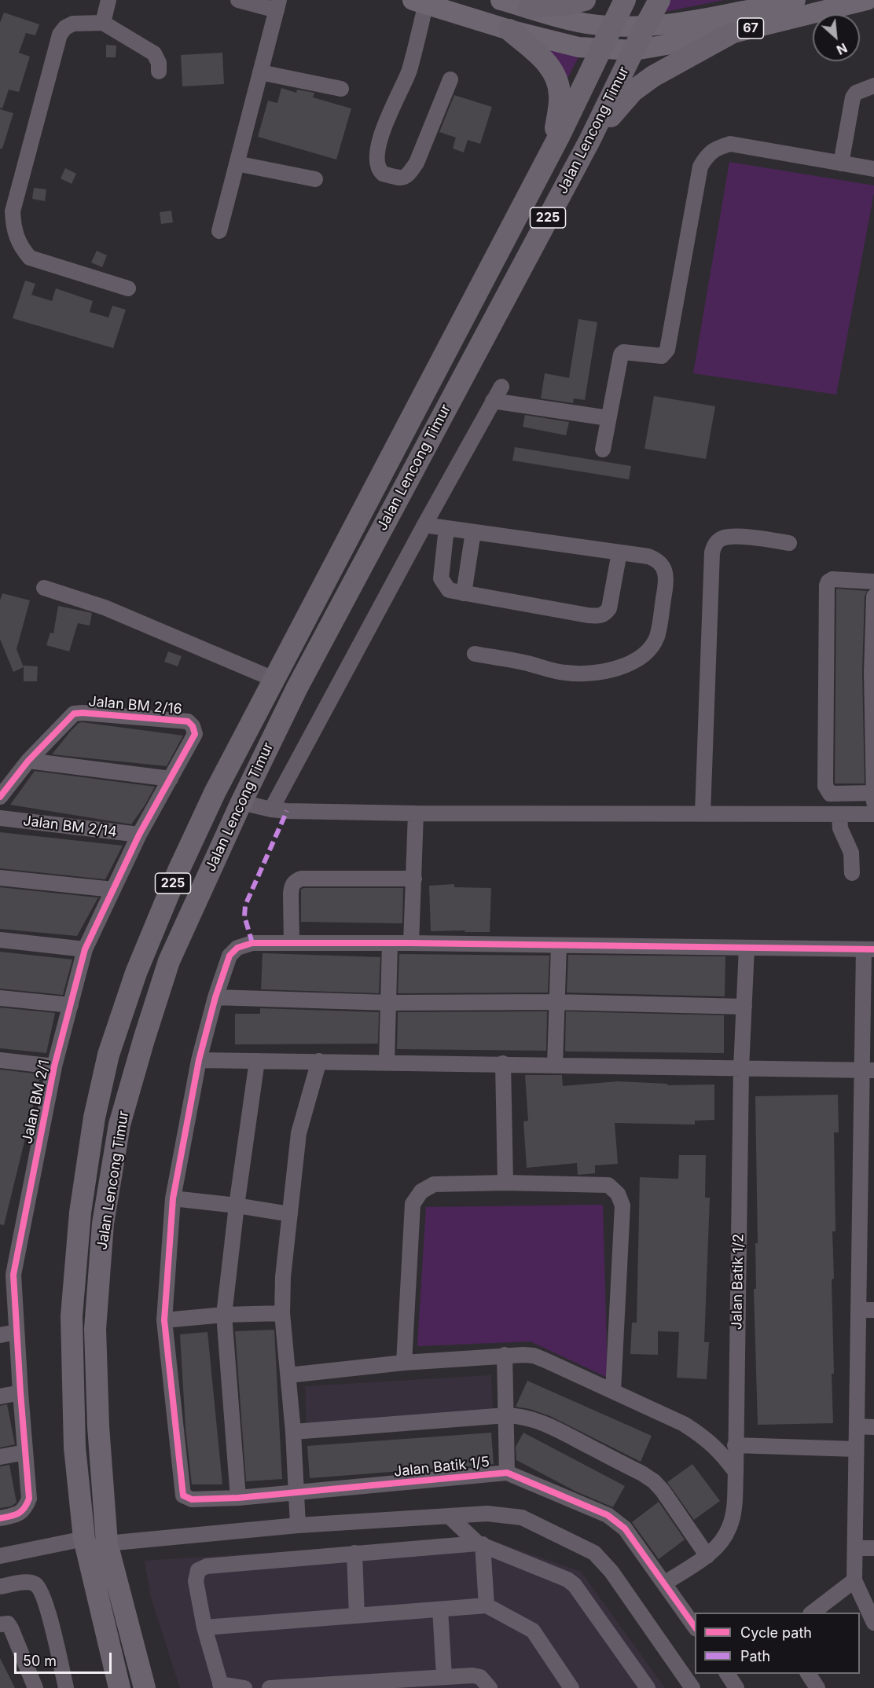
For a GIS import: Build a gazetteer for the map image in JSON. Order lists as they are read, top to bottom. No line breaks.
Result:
{"streets":{"highway":["Jalan Lencong Timur","225"],"main road":["67"],"street":["Jalan BM 2/16","Jalan BM 2/14","Jalan BM 2/1","Jalan Batik 1/2","Jalan Batik 1/5"]},"crossings":[["67","Jalan Lencong Timur"],["Jalan BM 2/16","Jalan BM 2/1"],["Jalan BM 2/14","Jalan BM 2/1"],["Jalan Batik 1/2","Jalan Batik 1/5"]],"legend":["Cycle path","Path"],"scale_bar":"50 m","north":"bottom right"}
